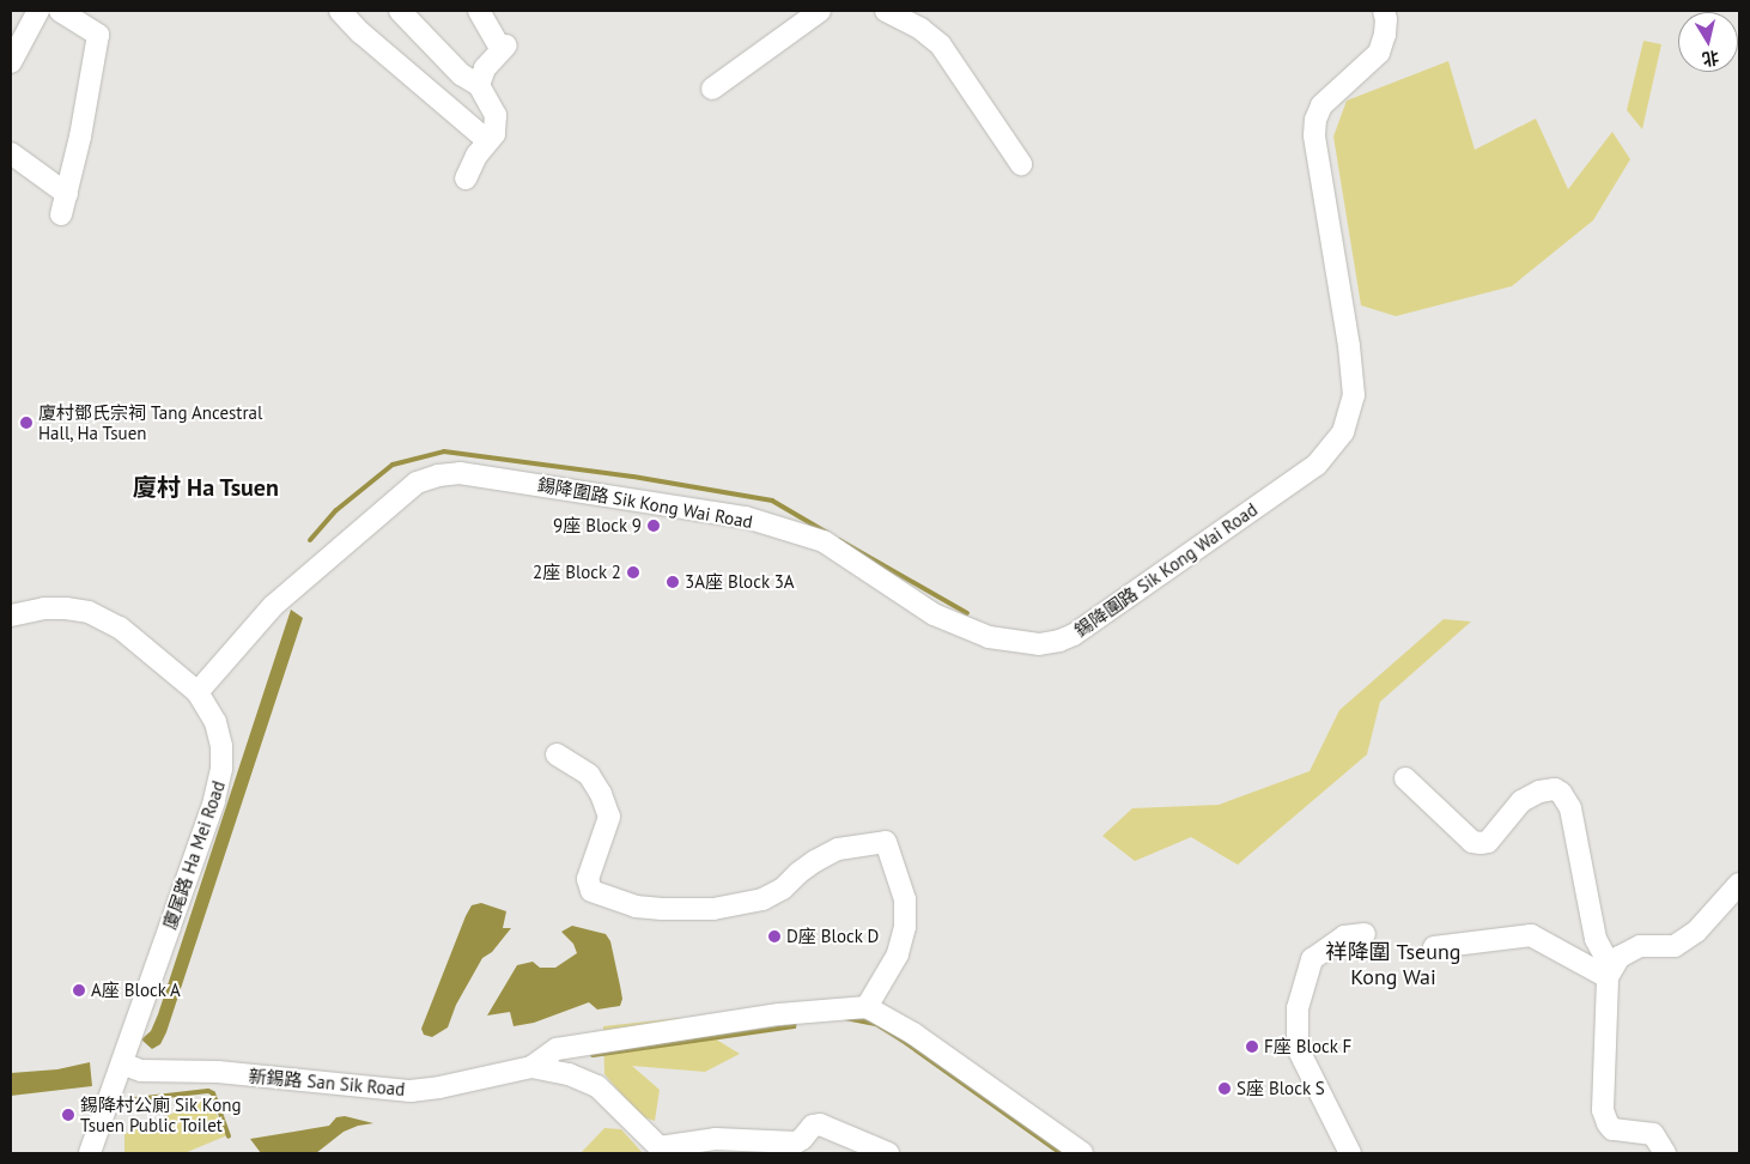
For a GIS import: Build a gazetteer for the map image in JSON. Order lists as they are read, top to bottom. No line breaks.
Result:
{"streets":{"street":["錫降圍路 Sik Kong Wai Road","廈尾路 Ha Mei Road","新錫路 San Sik Road"]},"crossings":[["錫降圍路 Sik Kong Wai Road","廈尾路 Ha Mei Road"],["廈尾路 Ha Mei Road","新錫路 San Sik Road"]],"districts":["廈村 Ha Tsuen","祥降圍 Tseung Kong Wai"],"places":["廈村鄧氏宗祠 Tang Ancestral Hall, Ha Tsuen","9座 Block 9","2座 Block 2","3A座 Block 3A","D座 Block D","A座 Block A","F座 Block F","S座 Block S","錫降村公廁 Sik Kong Tsuen Public Toilet"],"north":"bottom"}
